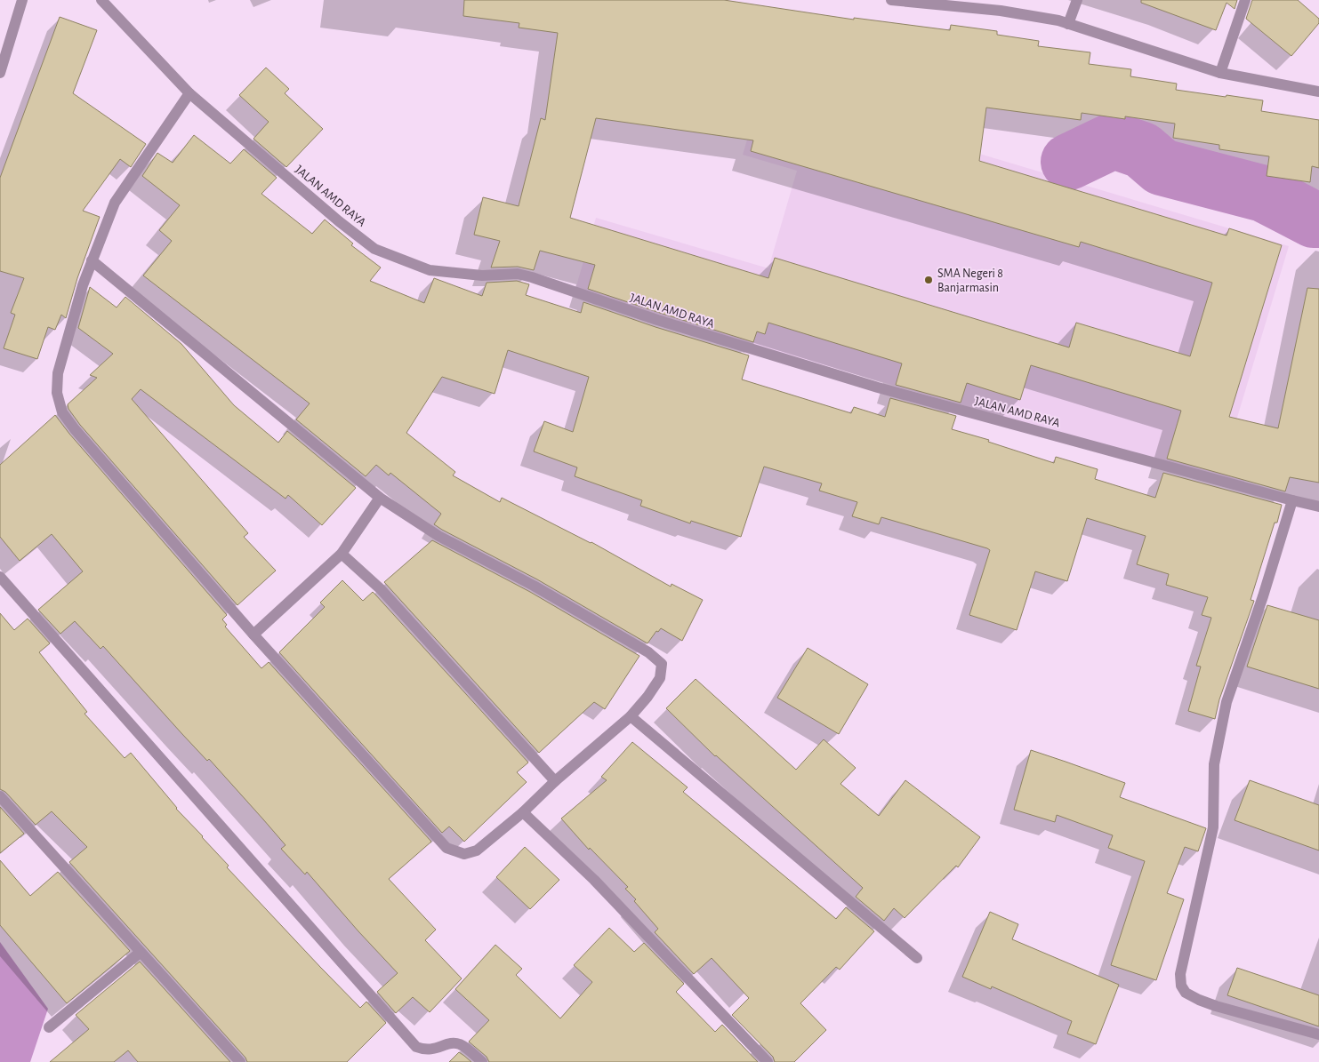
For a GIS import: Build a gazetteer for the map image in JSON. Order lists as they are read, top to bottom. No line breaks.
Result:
{"streets":{"street":["JALAN AMD RAYA"]},"places":["SMA Negeri 8 Banjarmasin"]}
